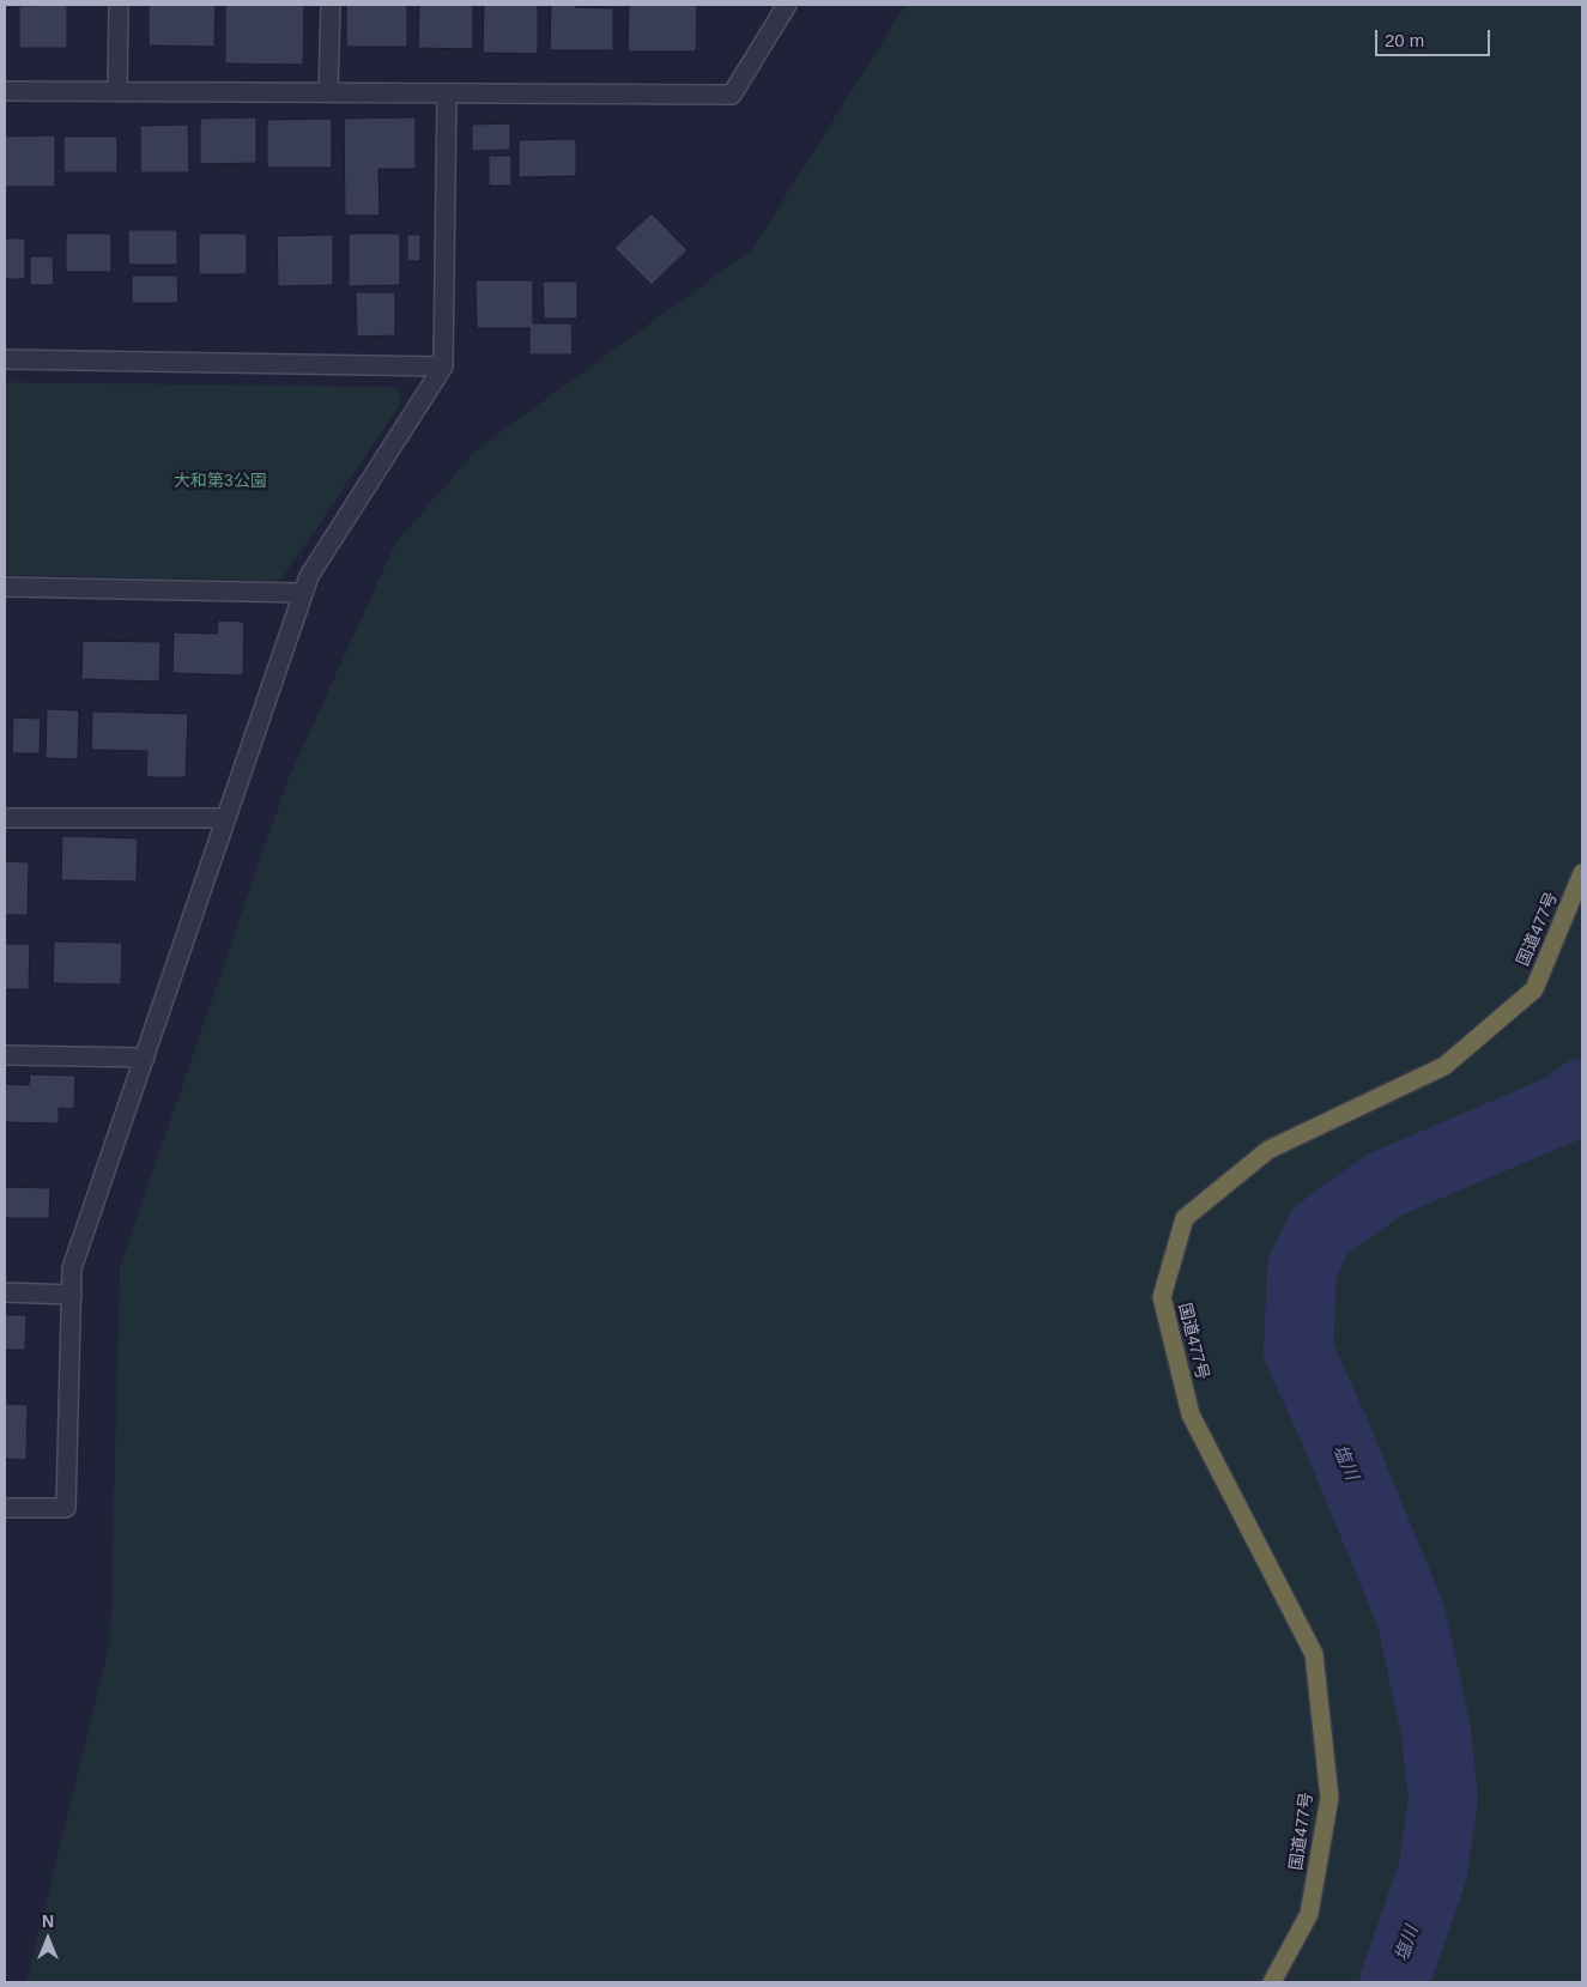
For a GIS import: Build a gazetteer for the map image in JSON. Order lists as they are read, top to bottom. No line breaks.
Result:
{"streets":{"highway":["国道477号"]},"water":["塩川"],"parks":["大和第3公園"],"scale_bar":"20 m","north":"top"}
